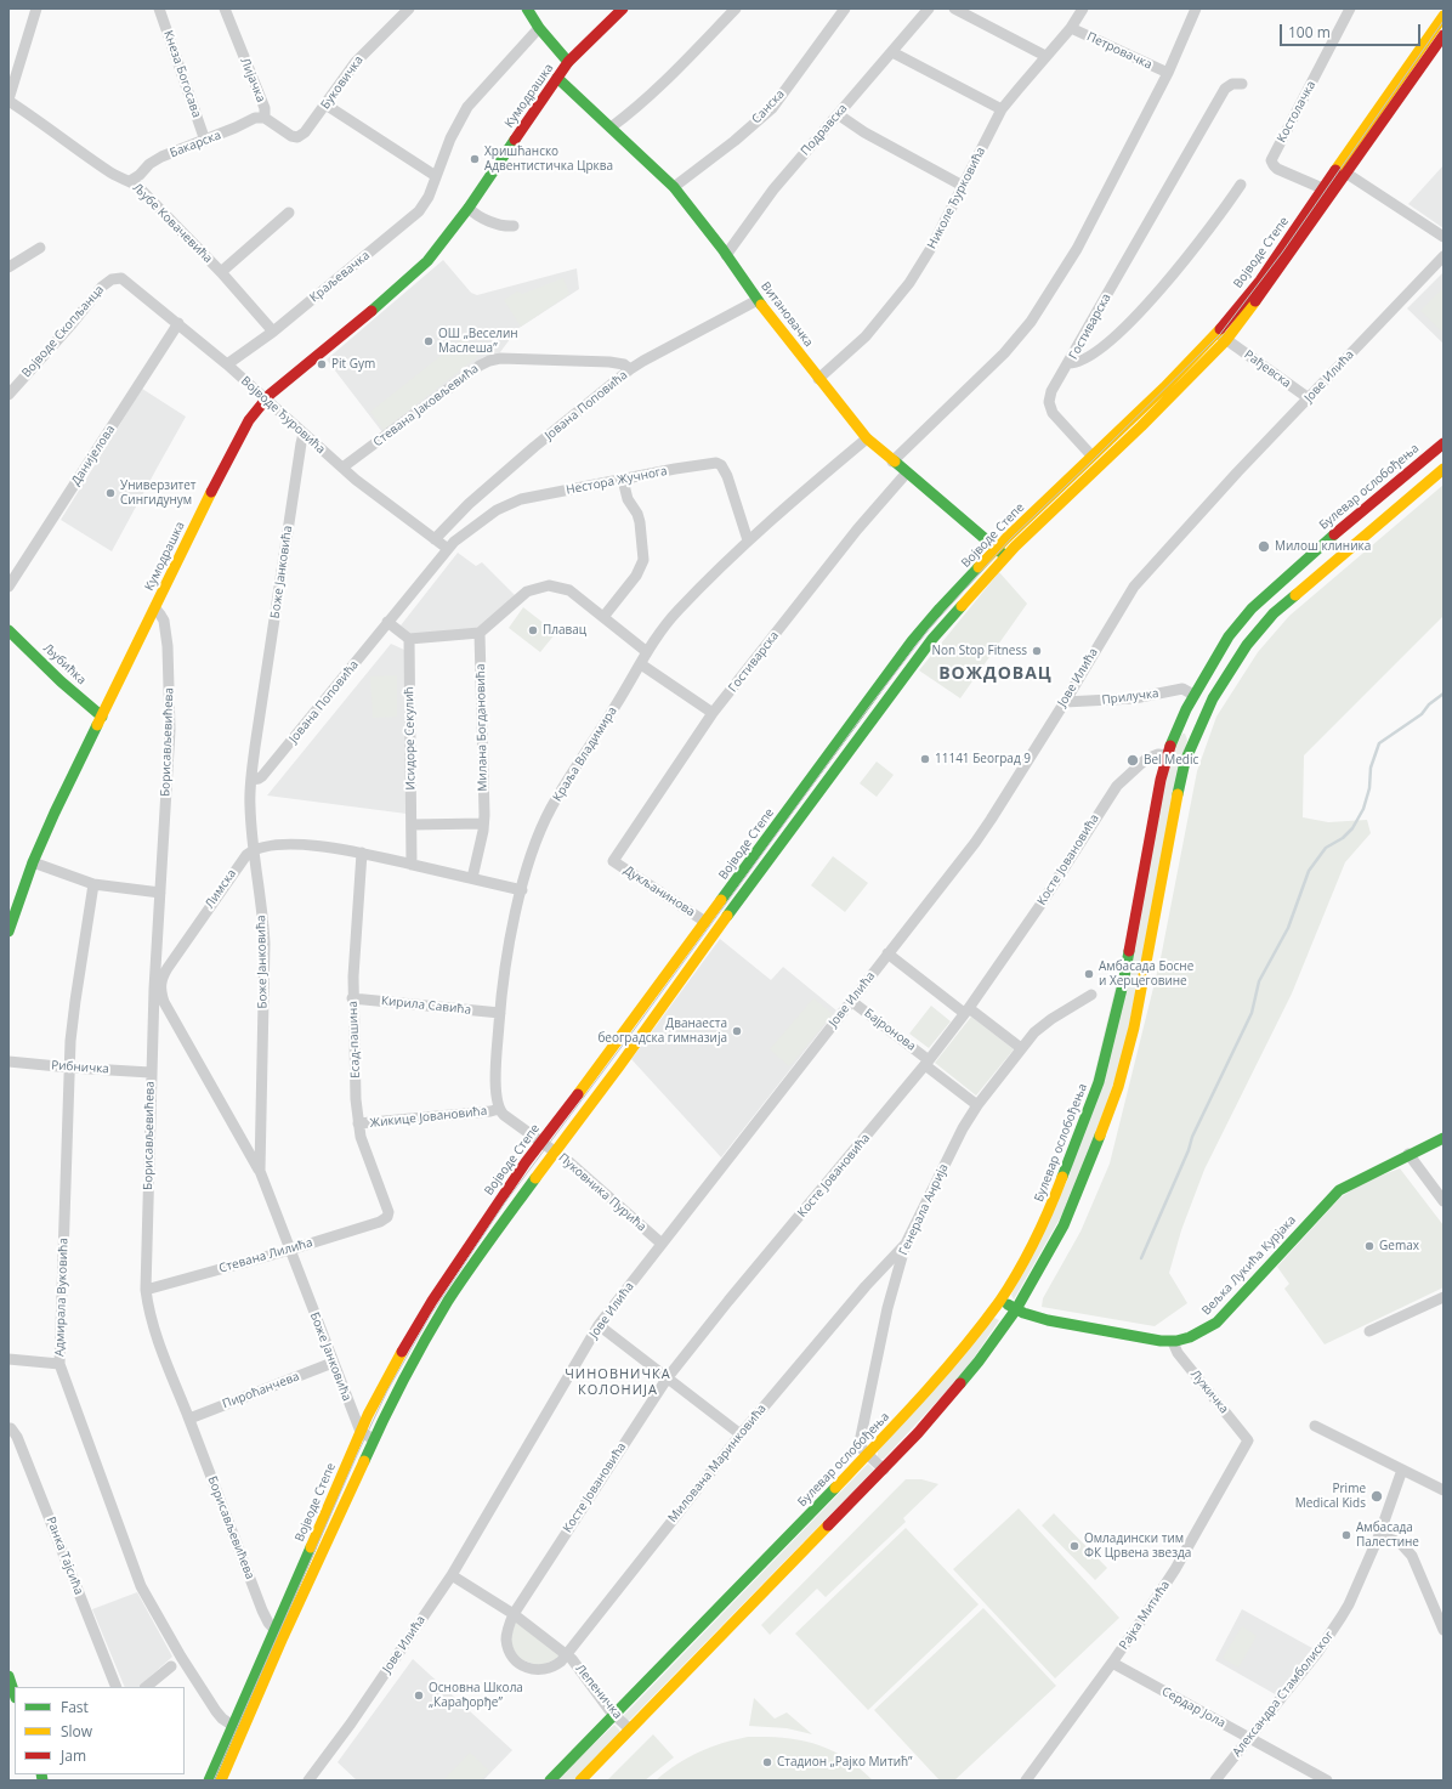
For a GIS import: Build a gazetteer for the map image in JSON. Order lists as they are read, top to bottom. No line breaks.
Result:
{"streets":{"main road":["Кумодрашка","Војводе Степе","Витановачка","Булевар ослобођења","Љубићка","Вељка Лукића Курјака"],"street":["Петровачка","Кнеза Богосава","Лијачка","Буковичка","Санска","Костолачка","Подравска","Бакарска","Николе Ђурковића","Љубе Ковачевића","Краљевачка","Гостиварска","Војводе Скопљанца","Рађевска","Јове Илића","Стевана Јаковљевића","Јована Поповића","Војводе Ђуровића","Данијелова","Нестора Жучнога","Боже Јанковића","Прилучка","Милана Богдановића","Исидоре Секулић","Борисављевићева","Краља Владимира","Косте Јовановића","Лимска","Дукљанинова","Кирила Савића","Бајронова","Есад-пашина","Рибничка","Жикице Јовановића","Пуковника Пурића","Генерала Анрија","Стевана Лилића","Адмирала Вуковића","Пироћанчева","Лужичка","Милована Маринковића","Ранка Тајсића","Рајка Митића","Лепеничка","Александра Стамболиског","Сердар Јола"]},"crossings":[["Петровачка","Николе Ђурковића"],["Кнеза Богосава","Бакарска"],["Лијачка","Буковичка"],["Лијачка","Бакарска"],["Кумодрашка","Витановачка"],["Кумодрашка","Војводе Ђуровића"],["Кумодрашка","Љубићка"],["Кумодрашка","Борисављевићева"],["Санска","Витановачка"],["Костолачка","Војводе Степе"],["Подравска","Витановачка"],["Бакарска","Љубе Ковачевића"],["Николе Ђурковића","Витановачка"],["Љубе Ковачевића","Краљевачка"],["Војводе Степе","Витановачка"],["Војводе Степе","Рађевска"],["Војводе Степе","Боже Јанковића"],["Војводе Степе","Борисављевићева"],["Војводе Степе","Дукљанинова"],["Војводе Степе","Пуковника Пурића"],["Војводе Степе","Адмирала Вуковића"],["Краљевачка","Војводе Ђуровића"],["Витановачка","Гостиварска"],["Витановачка","Јована Поповића"],["Витановачка","Краља Владимира"],["Гостиварска","Дукљанинова"],["Војводе Скопљанца","Војводе Ђуровића"],["Рађевска","Јове Илића"],["Јове Илића","Прилучка"],["Јове Илића","Бајронова"],["Јове Илића","Пуковника Пурића"],["Јове Илића","Лепеничка"],["Стевана Јаковљевића","Јована Поповића"],["Стевана Јаковљевића","Војводе Ђуровића"],["Јована Поповића","Војводе Ђуровића"],["Јована Поповића","Нестора Жучнога"],["Јована Поповића","Боже Јанковића"],["Војводе Ђуровића","Данијелова"],["Војводе Ђуровића","Нестора Жучнога"],["Војводе Ђуровића","Боже Јанковића"],["Нестора Жучнога","Краља Владимира"],["Булевар ослобођења","Прилучка"],["Булевар ослобођења","Косте Јовановића"],["Булевар ослобођења","Генерала Анрија"],["Булевар ослобођења","Вељка Лукића Курјака"],["Булевар ослобођења","Лепеничка"],["Боже Јанковића","Лимска"],["Боже Јанковића","Стевана Лилића"],["Боже Јанковића","Пироћанчева"],["Борисављевићева","Рибничка"],["Борисављевићева","Стевана Лилића"],["Борисављевићева","Пироћанчева"],["Краља Владимира","Кирила Савића"],["Краља Владимира","Жикице Јовановића"],["Косте Јовановића","Бајронова"],["Косте Јовановића","Лепеничка"],["Кирила Савића","Есад-пашина"],["Бајронова","Генерала Анрија"],["Есад-пашина","Жикице Јовановића"],["Есад-пашина","Стевана Лилића"],["Рибничка","Адмирала Вуковића"],["Генерала Анрија","Милована Маринковића"],["Вељка Лукића Курјака","Лужичка"],["Лужичка","Рајка Митића"],["Милована Маринковића","Лепеничка"],["Рајка Митића","Сердар Јола"],["Александра Стамболиског","Сердар Јола"]],"districts":["ВОЖДОВАЦ","ЧИНОВНИЧКА КОЛОНИЈА"],"places":["Хришћанско Адвентистичка Црква","ОШ „Веселин Маслеша”","Pit Gym","Универзитет Сингидунум","Милош клиника","Плавац","Non Stop Fitness","11141 Београд 9","Bel Medic","Амбасада Босне и Херцеговине","Дванаеста београдска гимназија","Gemax","Prime Medical Kids","Амбасада Палестине","Омладински тим ФК Црвена звезда","Основна Школа „Карађорђе”","Стадион „Рајко Митић”"],"legend":["Fast","Slow","Jam"],"scale_bar":"100 m"}
